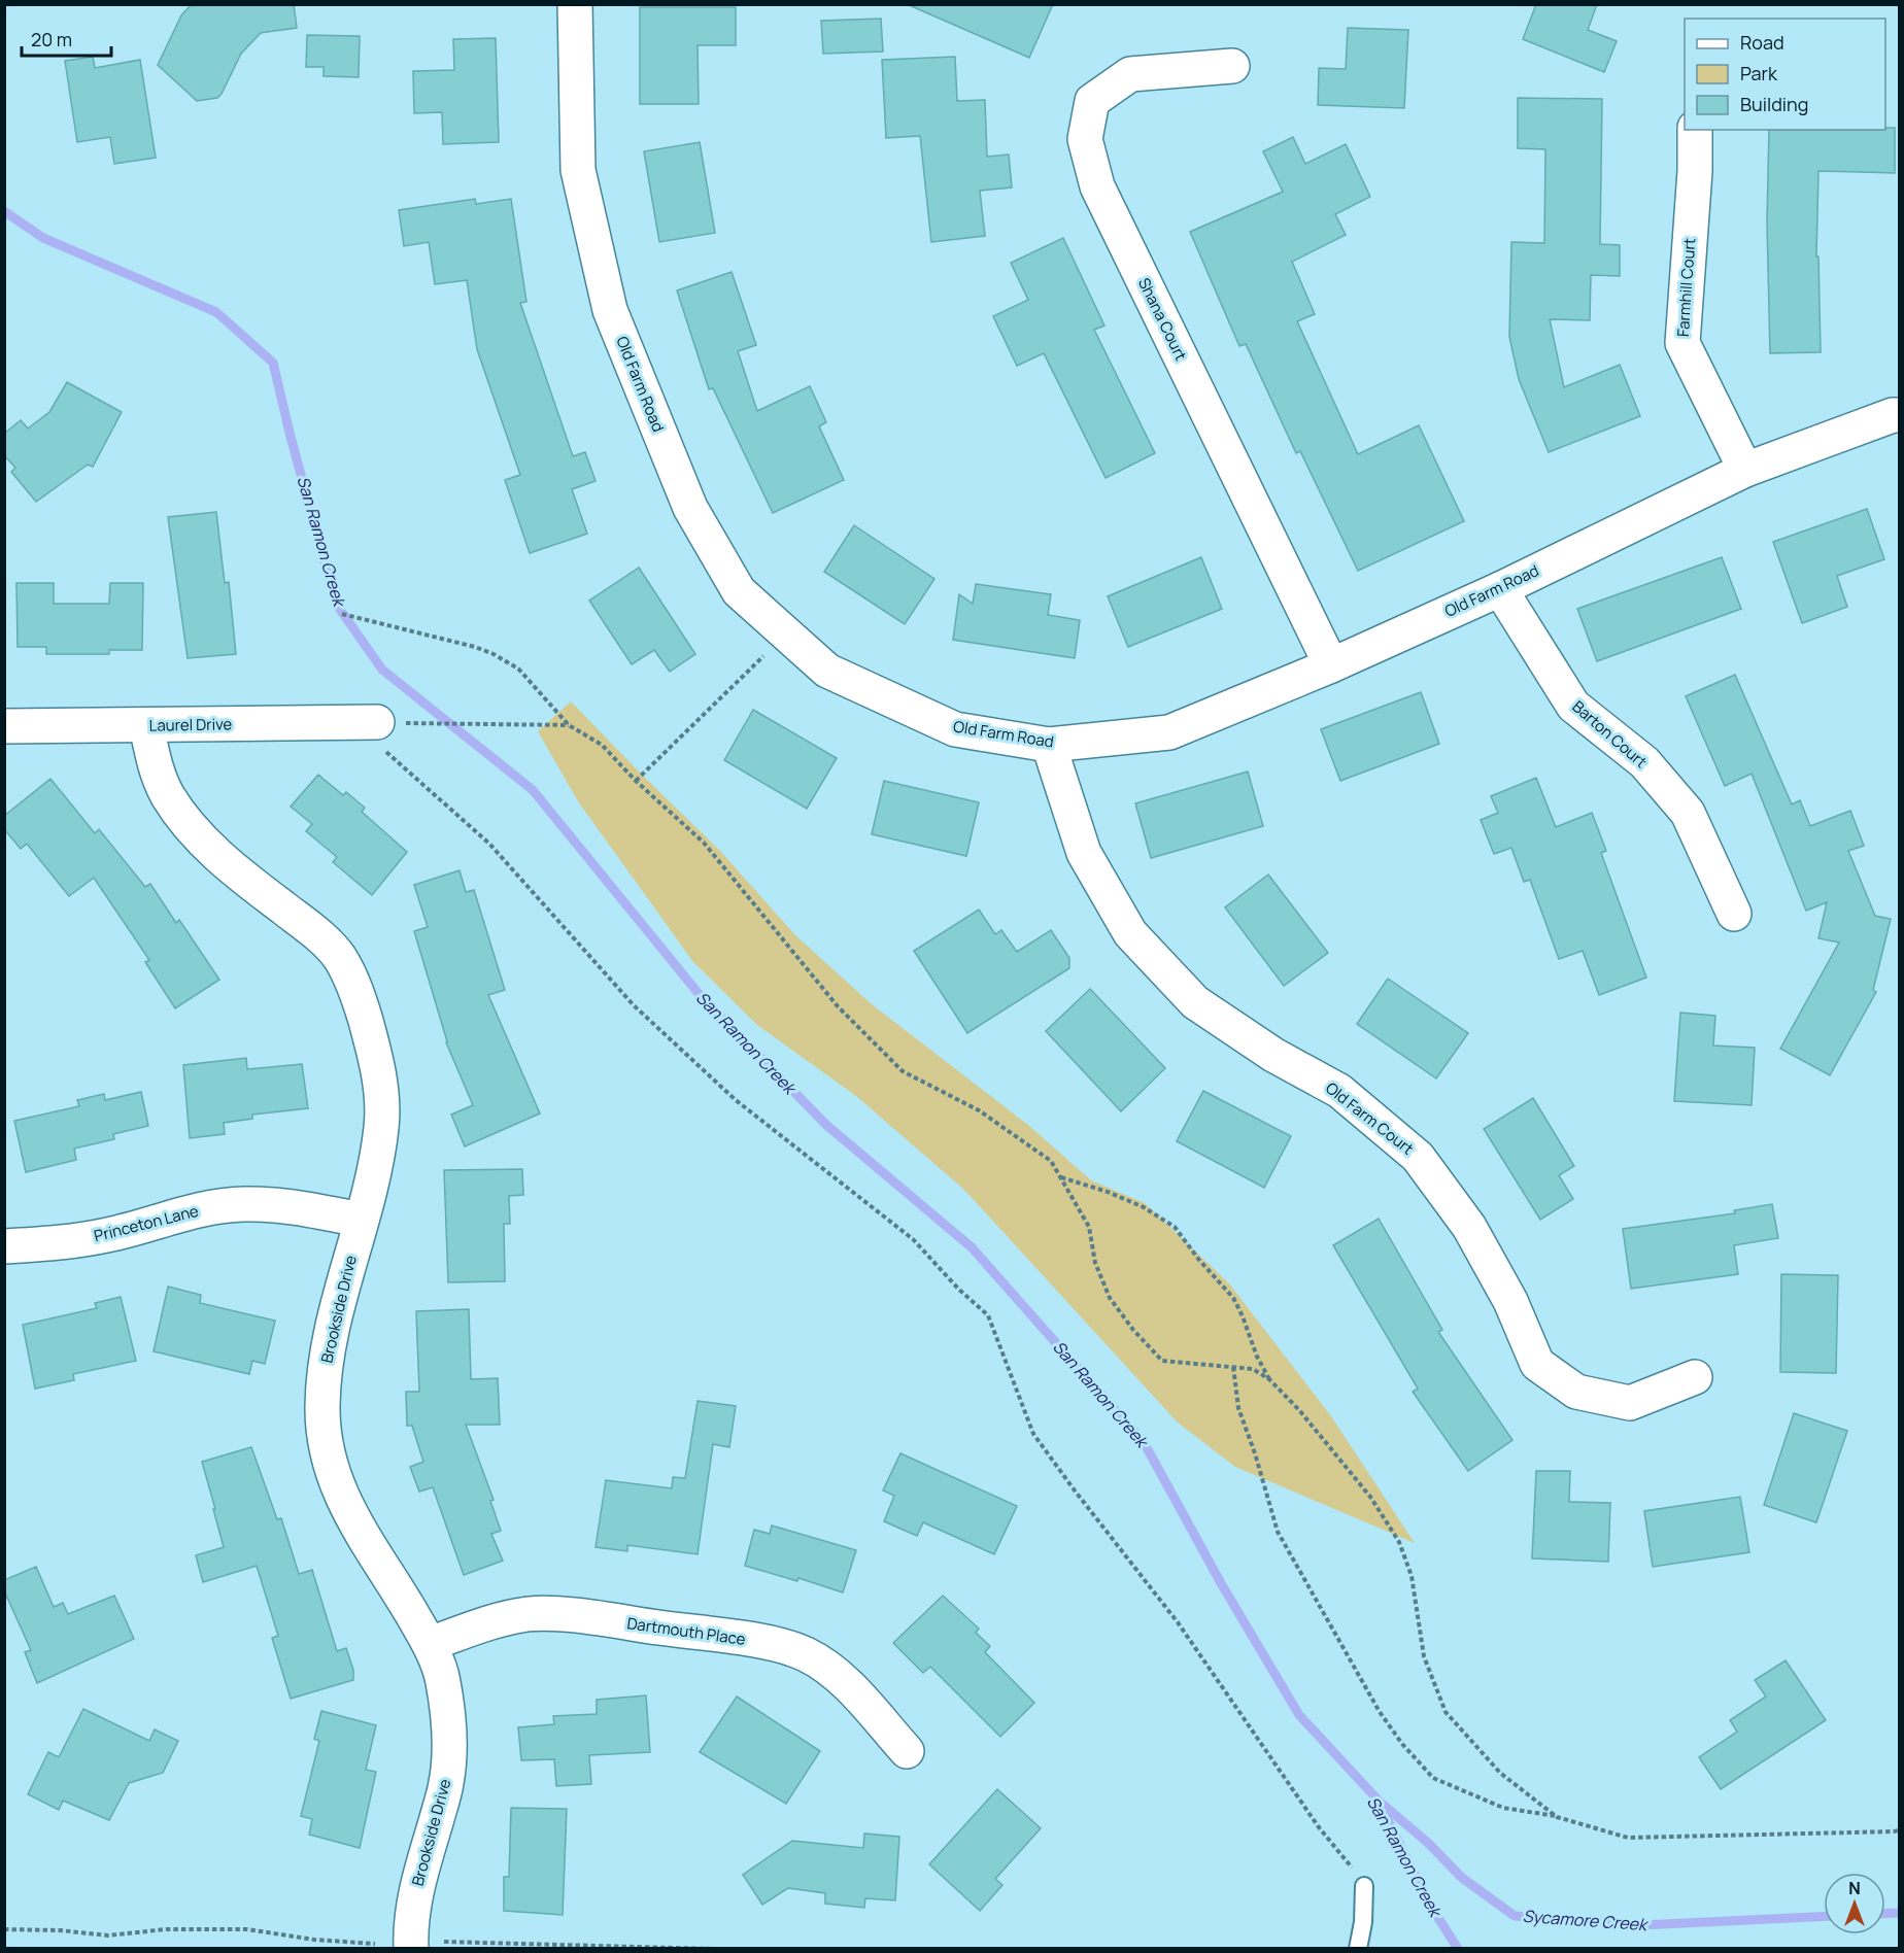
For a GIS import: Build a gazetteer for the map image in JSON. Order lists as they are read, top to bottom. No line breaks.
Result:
{"streets":{"street":["Farmhill Court","Shana Court","Old Farm Road","Laurel Drive","Barton Court","Old Farm Court","Princeton Lane","Brookside Drive","Dartmouth Place"]},"crossings":[["Farmhill Court","Old Farm Road"],["Shana Court","Old Farm Road"],["Old Farm Road","Barton Court"],["Old Farm Road","Old Farm Court"],["Laurel Drive","Brookside Drive"],["Princeton Lane","Brookside Drive"],["Brookside Drive","Dartmouth Place"]],"water":["San Ramon Creek","Sycamore Creek"],"legend":["Road","Park","Building"],"scale_bar":"20 m","north":"top"}
